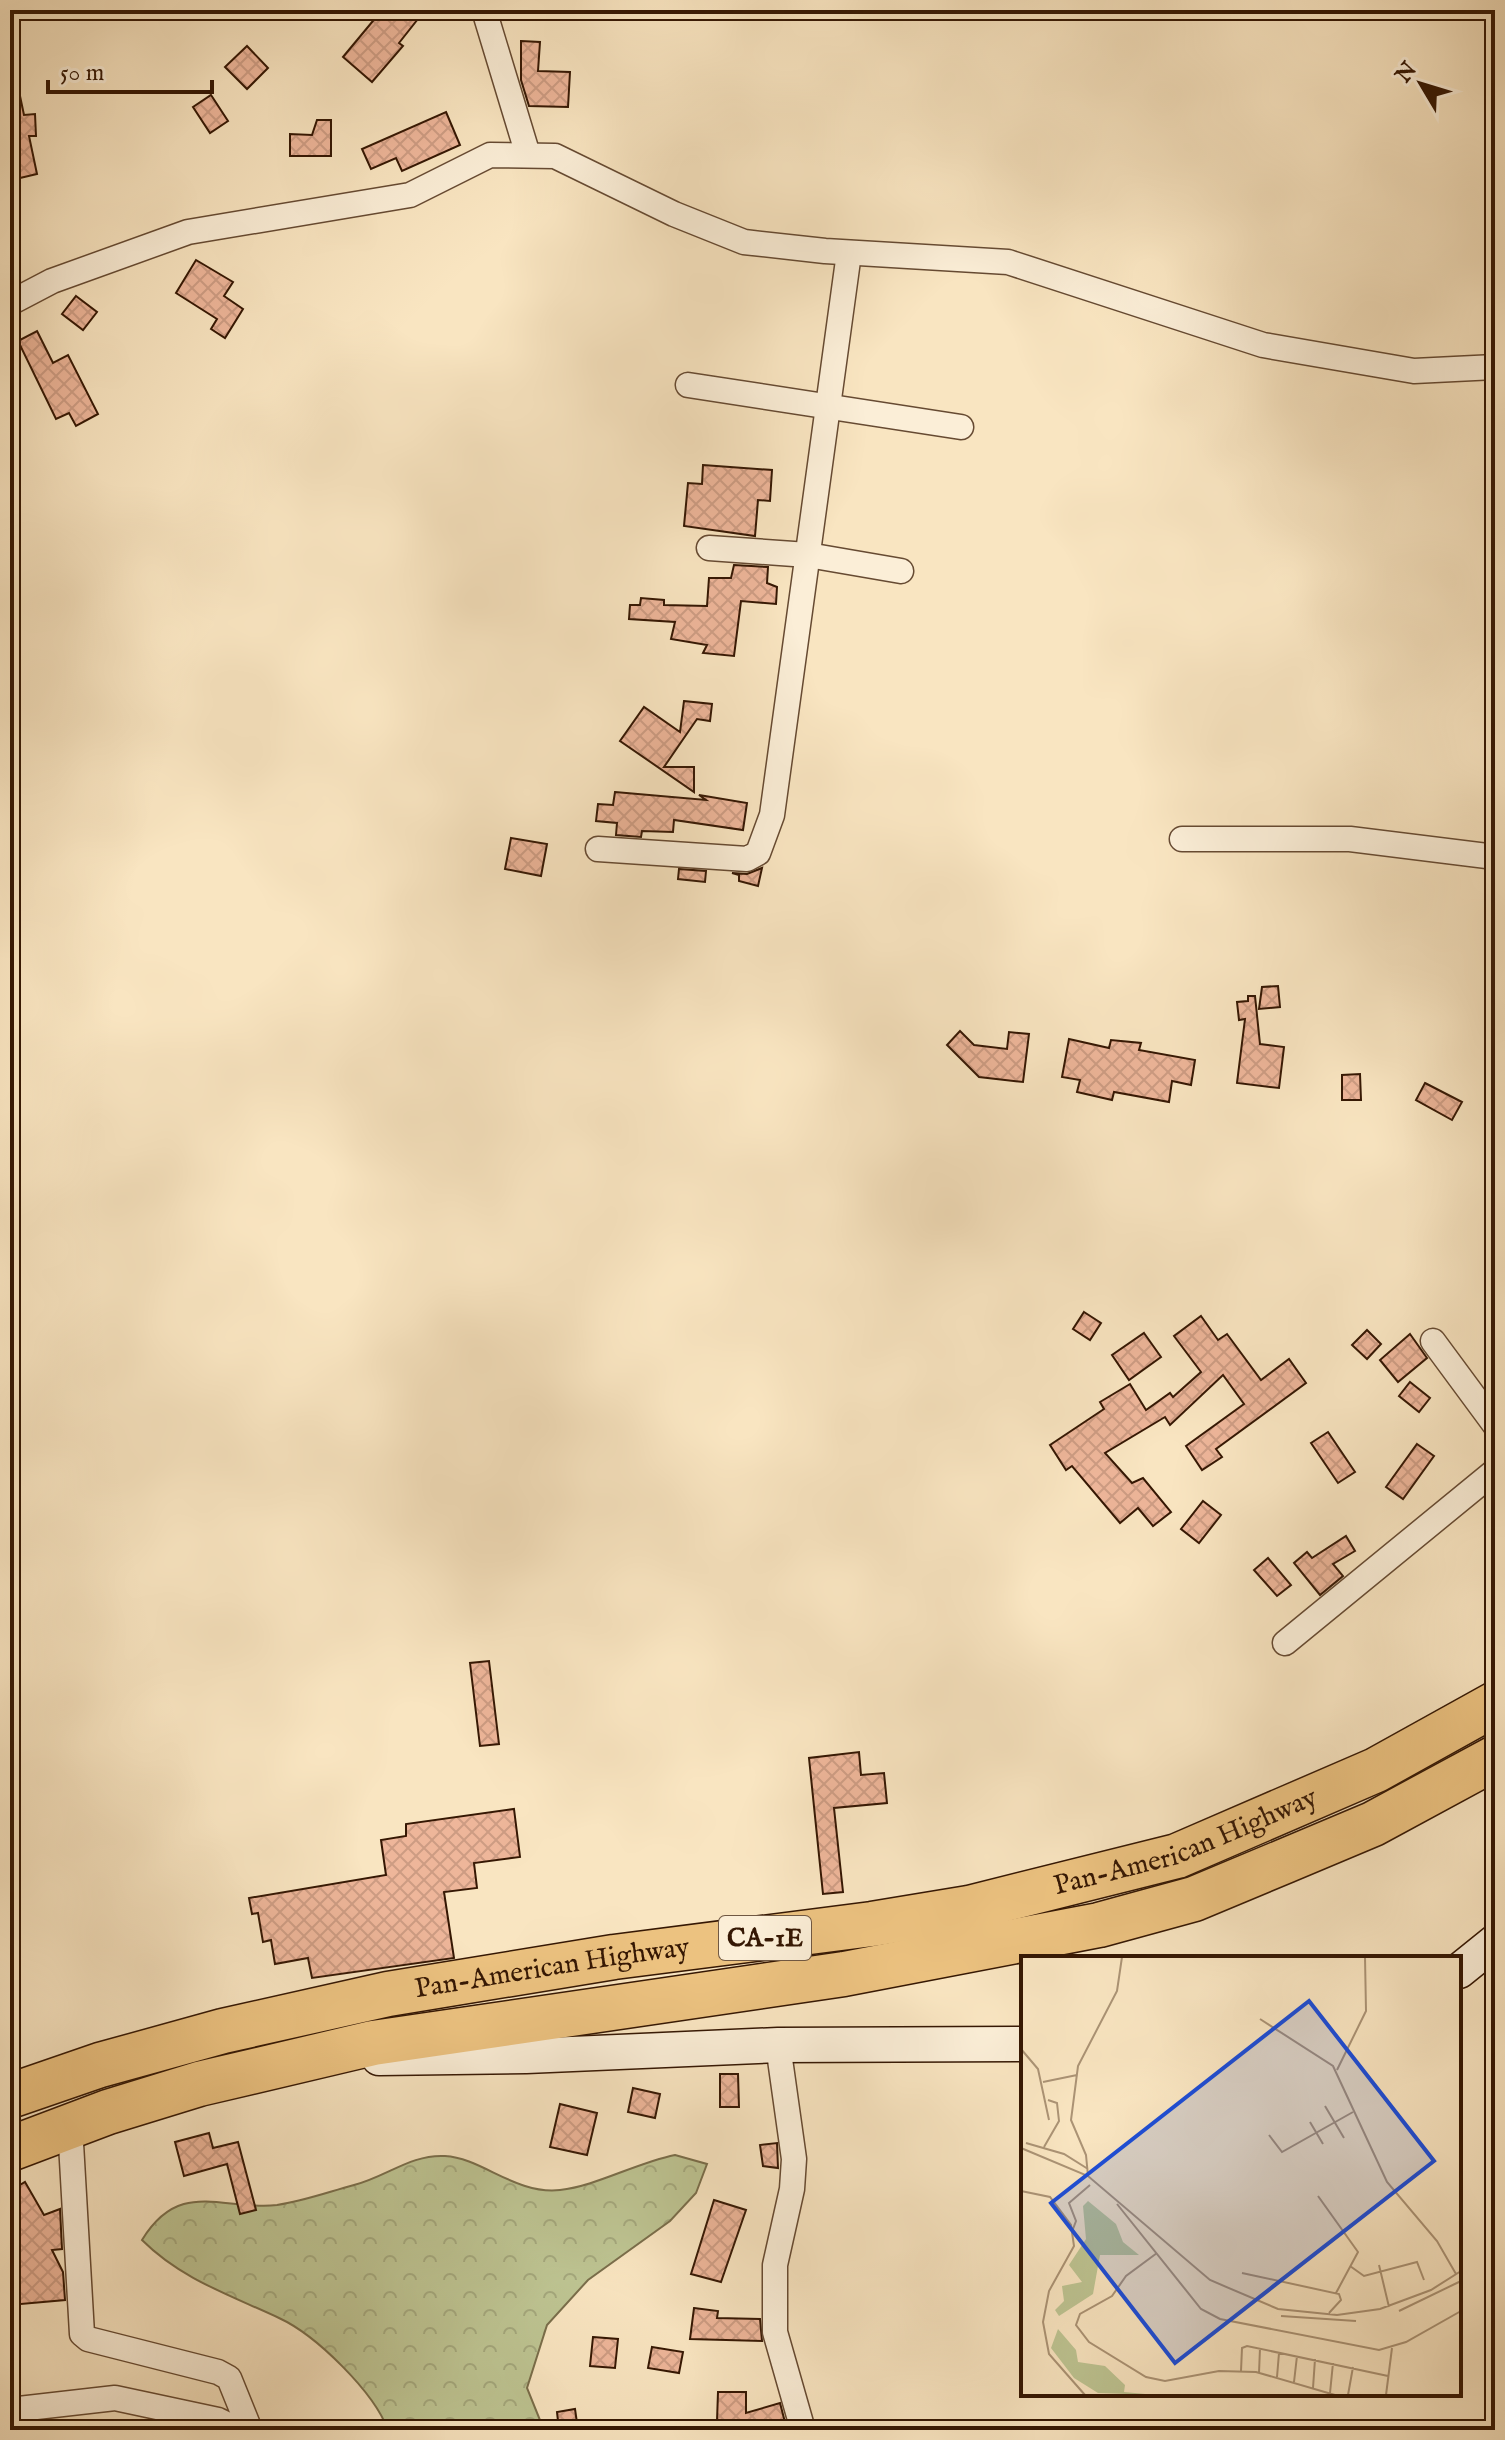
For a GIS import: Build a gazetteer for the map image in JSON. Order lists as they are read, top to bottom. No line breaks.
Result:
{"streets":{"highway":["Pan-American Highway","CA-1E"]},"scale_bar":"50 m","north":"top left"}
